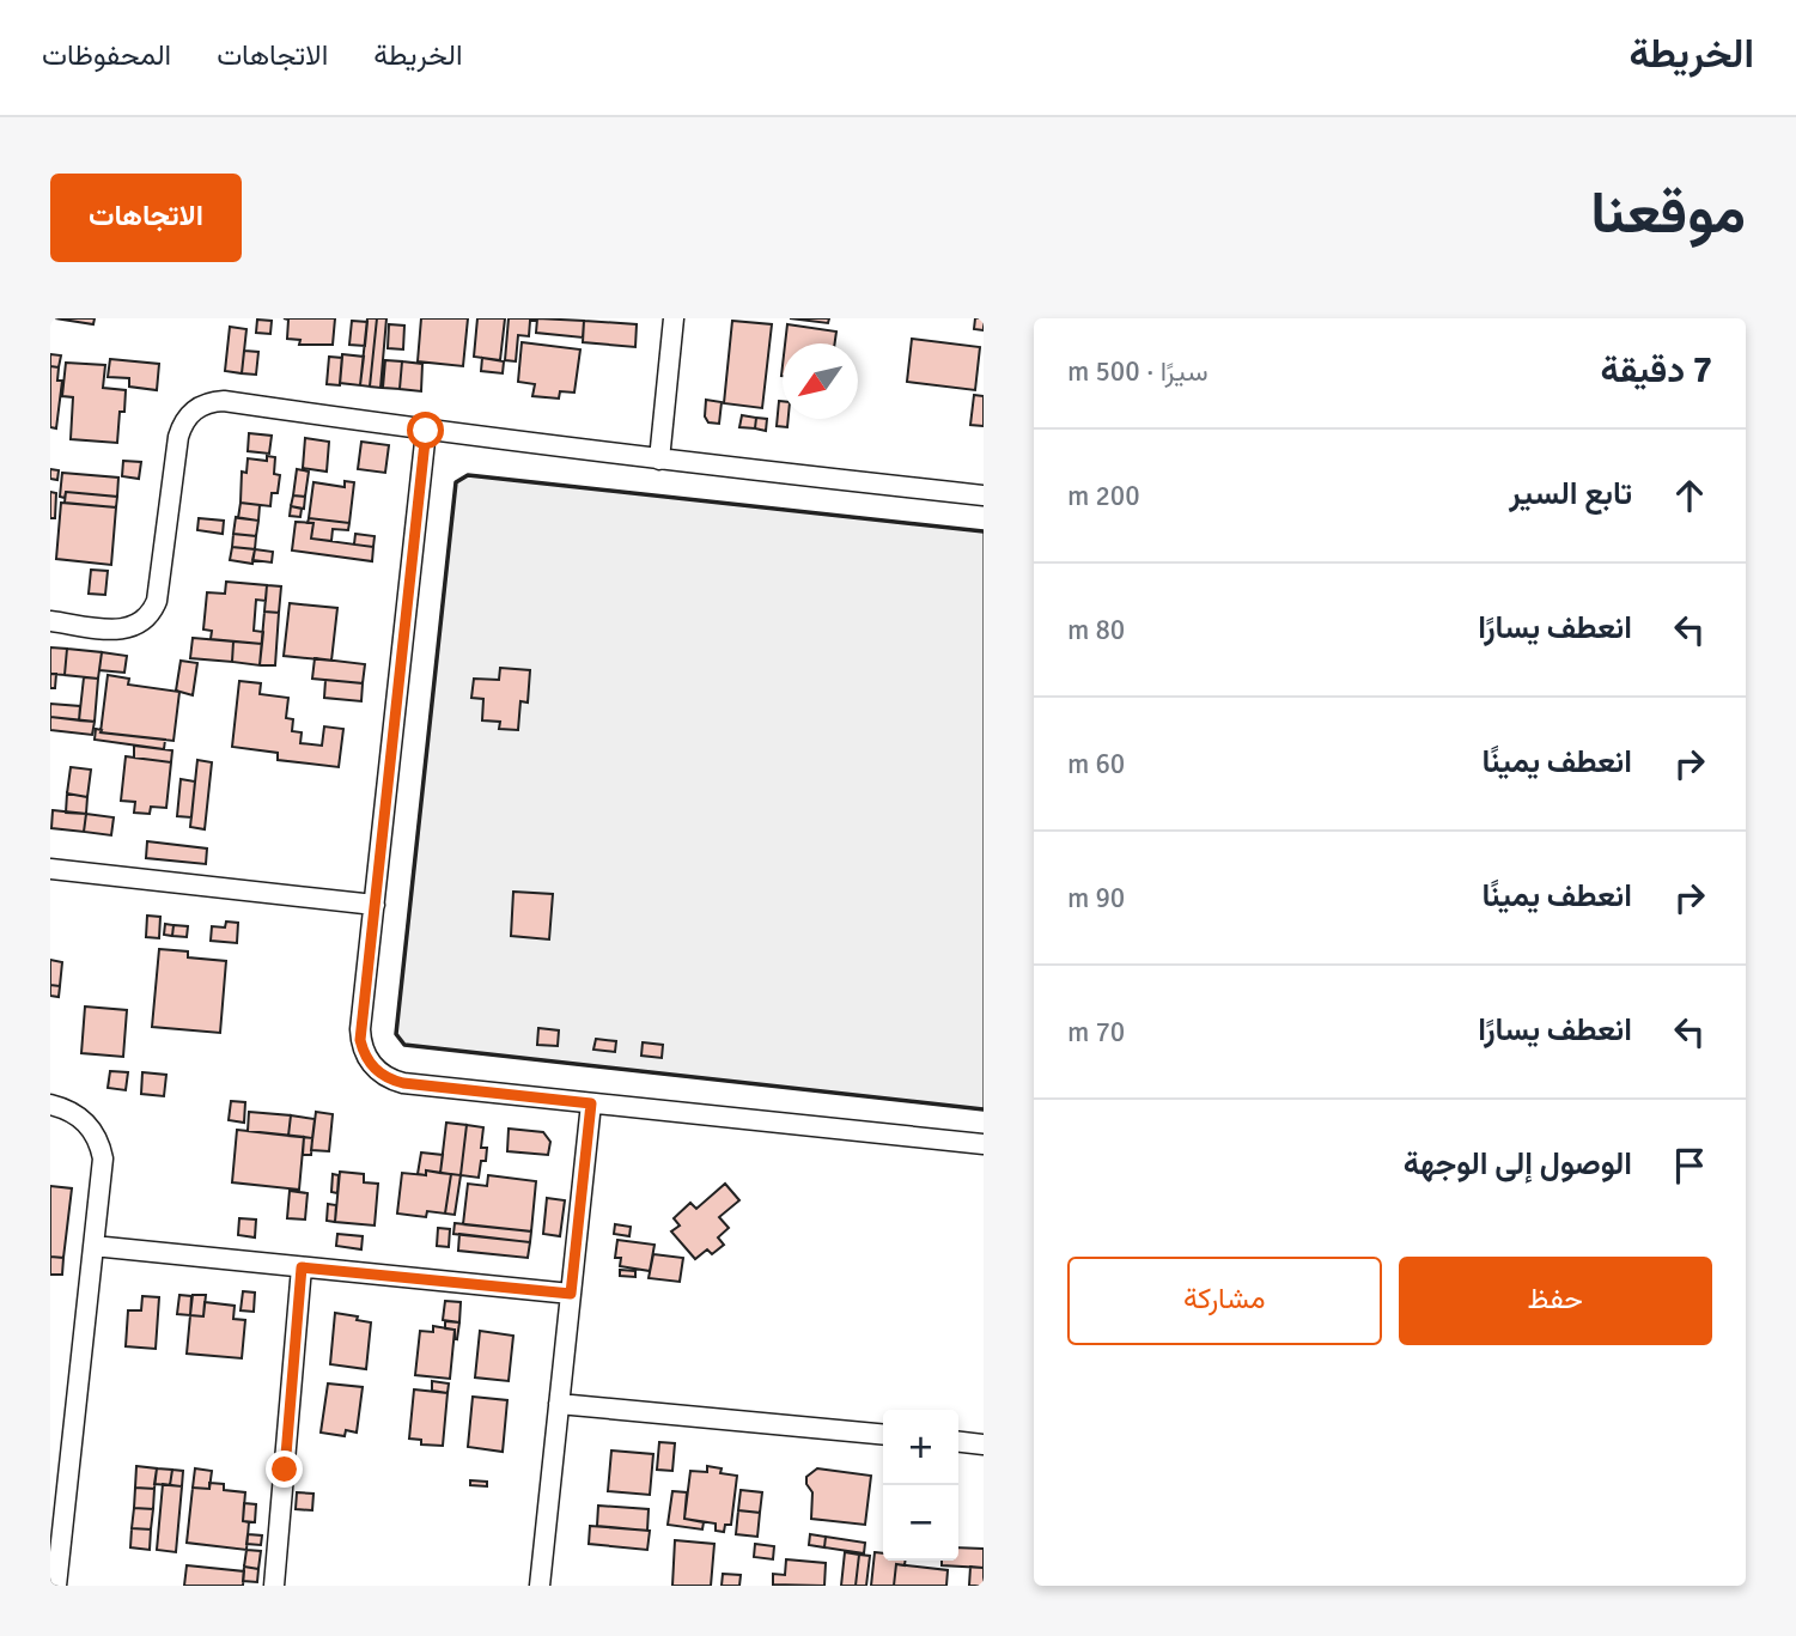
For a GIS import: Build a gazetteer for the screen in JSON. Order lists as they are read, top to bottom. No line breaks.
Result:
{"north":"bottom left","page":{"header":"الخريطة","nav":["الخريطة","الاتجاهات","المحفوظات"],"title":"موقعنا","buttons":["الاتجاهات",["حفظ","مشاركة"]],"heading":["7 دقيقة","سيرًا · 500 m"],"list":[["تابع السير","200 m"],["انعطف يسارًا","80 m"],["انعطف يمينًا","60 m"],["انعطف يمينًا","90 m"],["انعطف يسارًا","70 m"],"الوصول إلى الوجهة"],"map_buttons":["+","−"]}}
